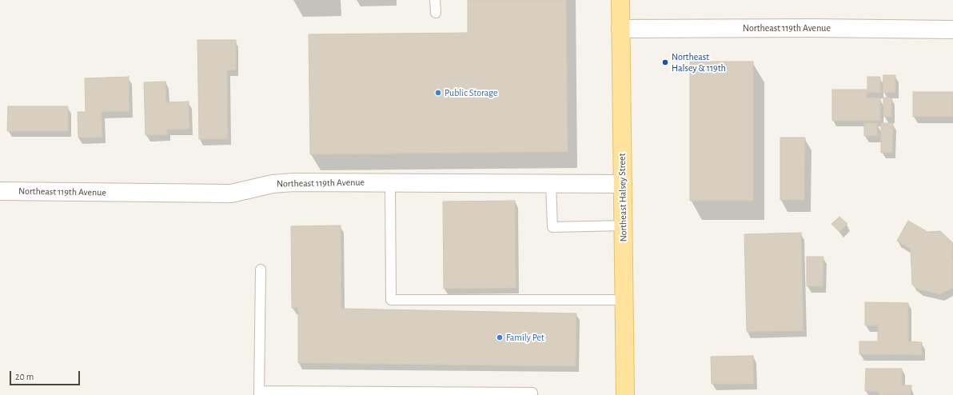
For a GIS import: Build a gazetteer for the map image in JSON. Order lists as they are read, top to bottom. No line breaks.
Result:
{"streets":{"main road":["Northeast Halsey Street"],"street":["Northeast 119th Avenue"]},"crossings":[["Northeast 119th Avenue","Northeast Halsey Street"]],"places":["Northeast Halsey & 119th","Public Storage","Family Pet"],"scale_bar":"20 m"}
